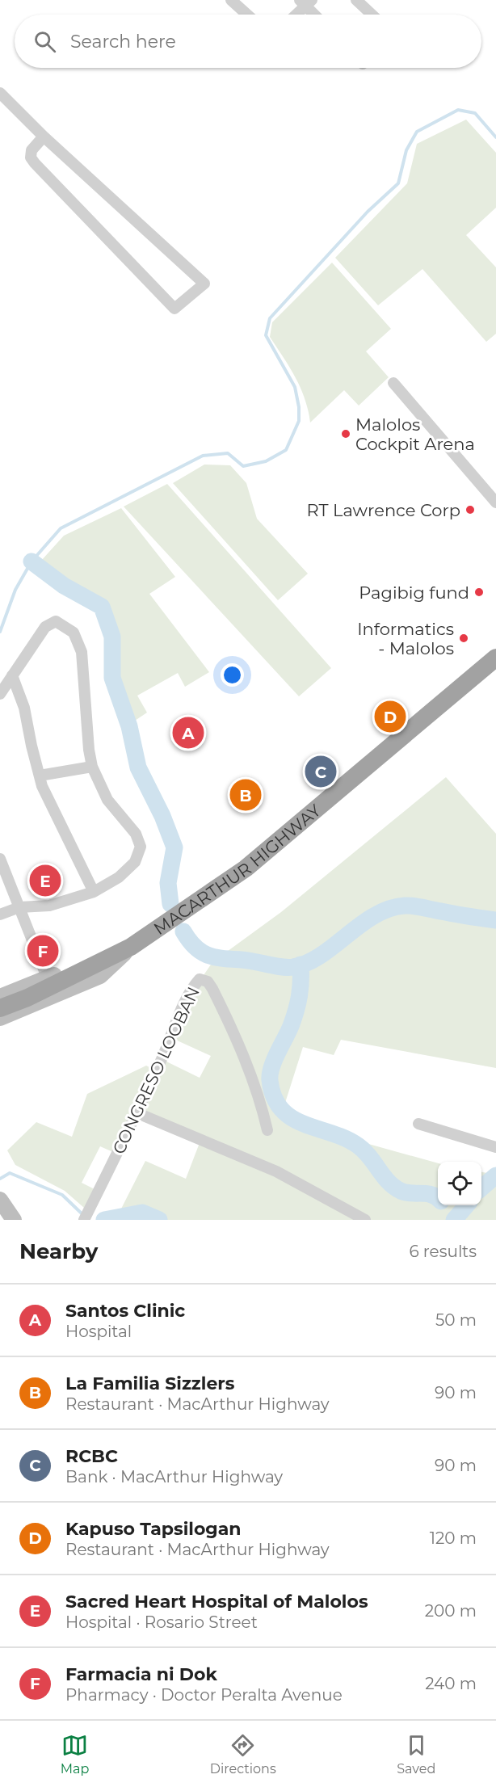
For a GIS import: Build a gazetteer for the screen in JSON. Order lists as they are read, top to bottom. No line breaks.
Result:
{"streets":{"highway":["MACARTHUR HIGHWAY"],"street":["CONGRESO LOOBAN"]},"places":["Malolos Cockpit Arena","RT Lawrence Corp","Pagibig fund","Informatics - Malolos"],"page":{"search":"Search here","pins":["D","A","C","B","E","F"],"heading":["Nearby","6 results"],"list":[{"mark":"A","name":"Santos Clinic","note":"Hospital","value":"50 m"},{"mark":"B","name":"La Familia Sizzlers","note":"Restaurant · MacArthur Highway","value":"90 m"},{"mark":"C","name":"RCBC","note":"Bank · MacArthur Highway","value":"90 m"},{"mark":"D","name":"Kapuso Tapsilogan","note":"Restaurant · MacArthur Highway","value":"120 m"},{"mark":"E","name":"Sacred Heart Hospital of Malolos","note":"Hospital · Rosario Street","value":"200 m"},{"mark":"F","name":"Farmacia ni Dok","note":"Pharmacy · Doctor Peralta Avenue","value":"240 m"}],"nav":["Map","Directions","Saved"]}}
